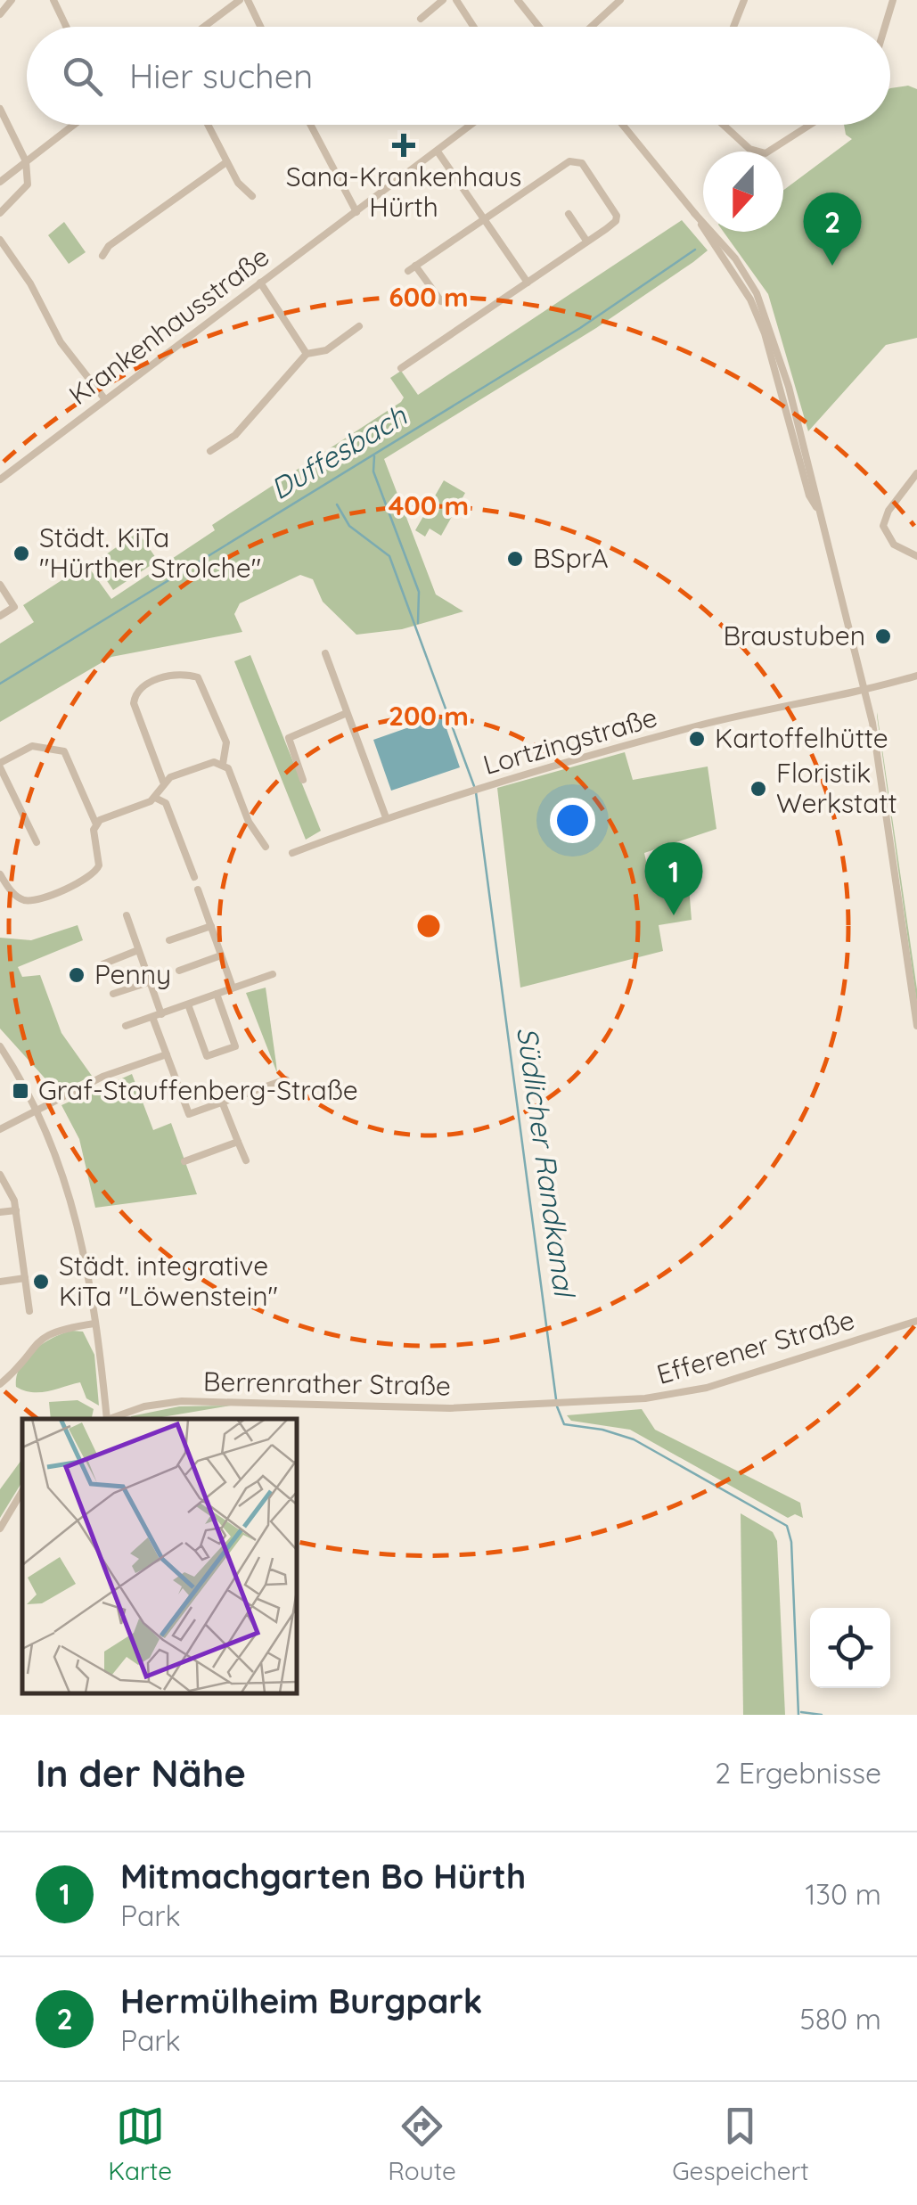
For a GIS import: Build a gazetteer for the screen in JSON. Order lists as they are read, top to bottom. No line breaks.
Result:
{"streets":{"street":["Krankenhausstraße","Lortzingstraße","Efferener Straße","Berrenrather Straße"]},"crossings":[["Efferener Straße","Berrenrather Straße"]],"water":["Duffesbach","Südlicher Randkanal"],"places":{"health":["Sana-Krankenhaus Hürth"],"other":["Städt. KiTa \"Hürther Strolche\"","BSprA","Braustuben","Kartoffelhütte","Floristik Werkstatt","Penny","Städt. integrative KiTa \"Löwenstein\""],"transit":["Graf-Stauffenberg-Straße"]},"north":"bottom","page":{"search":"Hier suchen","pins":["2","1"],"heading":["In der Nähe","2 Ergebnisse"],"list":[{"mark":"1","name":"Mitmachgarten Bo Hürth","note":"Park","value":"130 m"},{"mark":"2","name":"Hermülheim Burgpark","note":"Park","value":"580 m"}],"nav":["Karte","Route","Gespeichert"]},"rings":["600 m","400 m","200 m"]}
